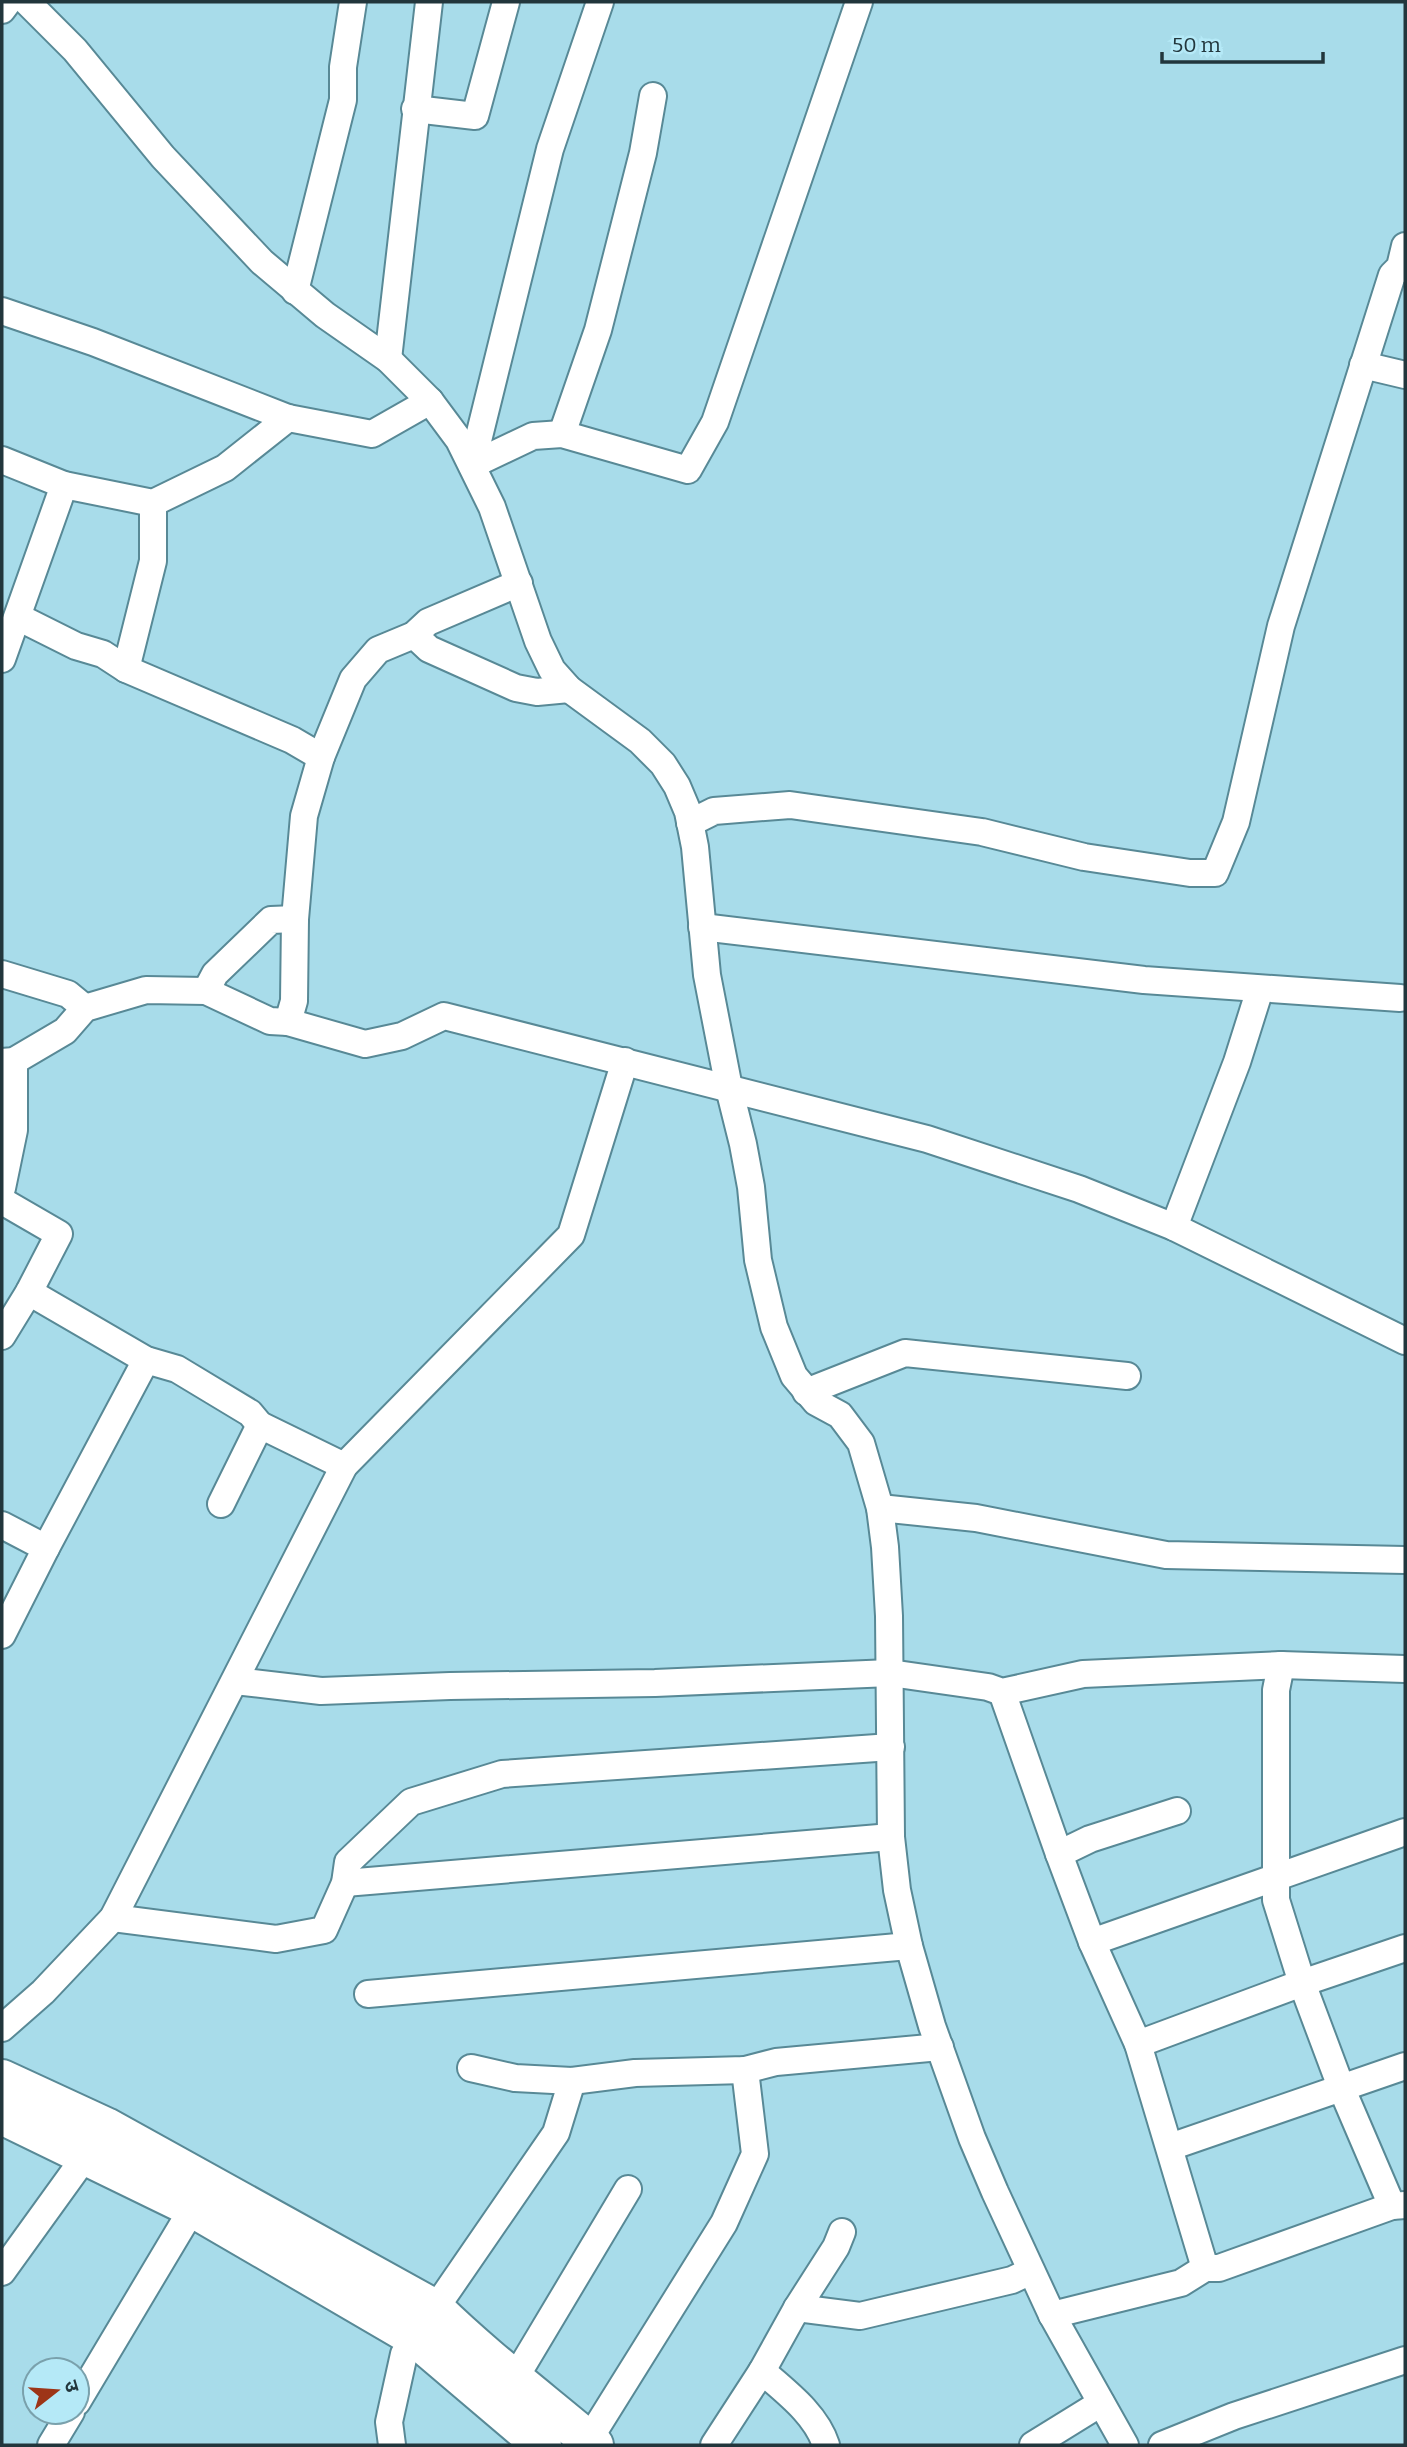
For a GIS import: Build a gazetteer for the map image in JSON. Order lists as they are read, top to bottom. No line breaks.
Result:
{"scale_bar":"50 m","north":"right"}
